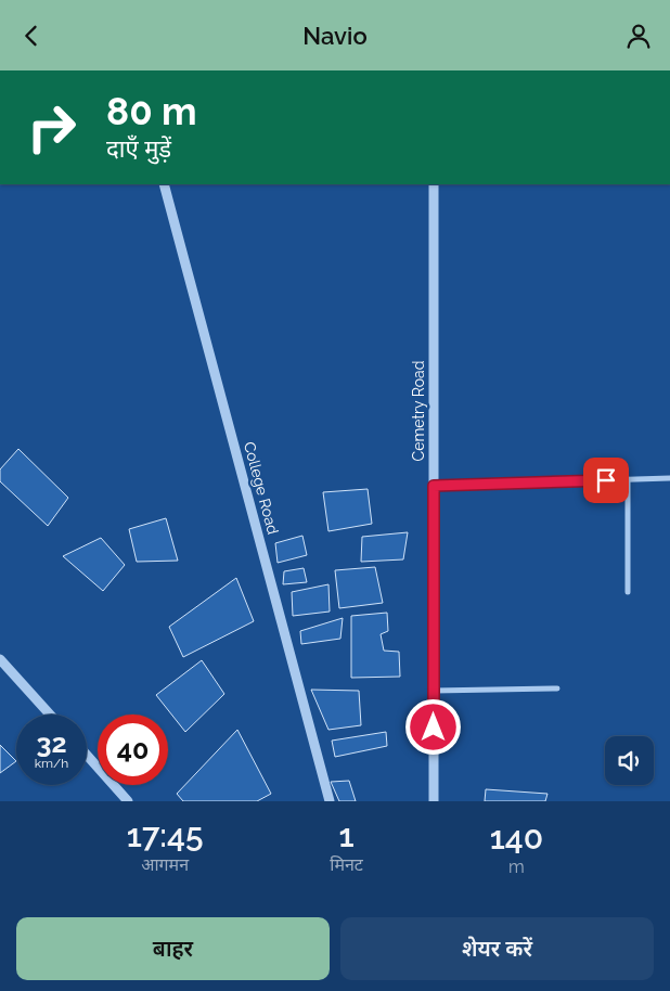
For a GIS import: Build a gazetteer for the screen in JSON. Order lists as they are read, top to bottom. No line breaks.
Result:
{"streets":{"street":["Cemetry Road","College Road"]},"page":{"header":"Navio","turn":["80 m","दाएँ मुड़ें"],"speed":"32 km/h","limit":"40","eta":["17:45","आगमन","1","मिनट","140","m"],"buttons":["बाहर","शेयर करें"]}}
